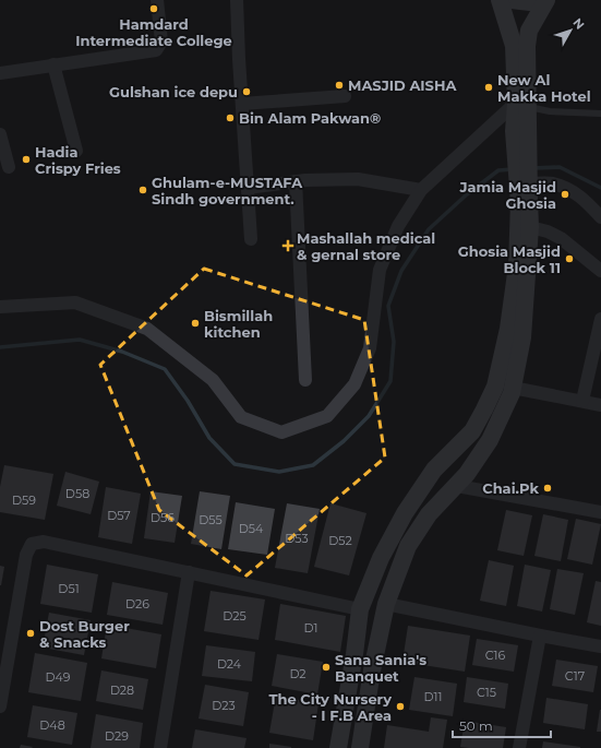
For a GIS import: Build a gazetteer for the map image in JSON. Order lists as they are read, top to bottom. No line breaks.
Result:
{"places":{"other":["Hamdard Intermediate College","MASJID AISHA","New Al Makka Hotel","Gulshan ice depu","Bin Alam Pakwan®","Hadia Crispy Fries","Ghulam-e-MUSTAFA Sindh government.","Jamia Masjid Ghosia","Ghosia Masjid Block 11","Bismillah kitchen","Chai.Pk","Dost Burger & Snacks","Sana Sania's Banquet","The City Nursery - I F.B Area"],"health":["Mashallah medical & gernal store"]},"house_numbers":["D58","D59","D57","D56","D55","D54","D53","D52","D51","D26","D25","D1","C16","D24","D2","C17","D49","D28","C15","D11","D23","D48","D29"],"scale_bar":"50 m","north":"top right"}
